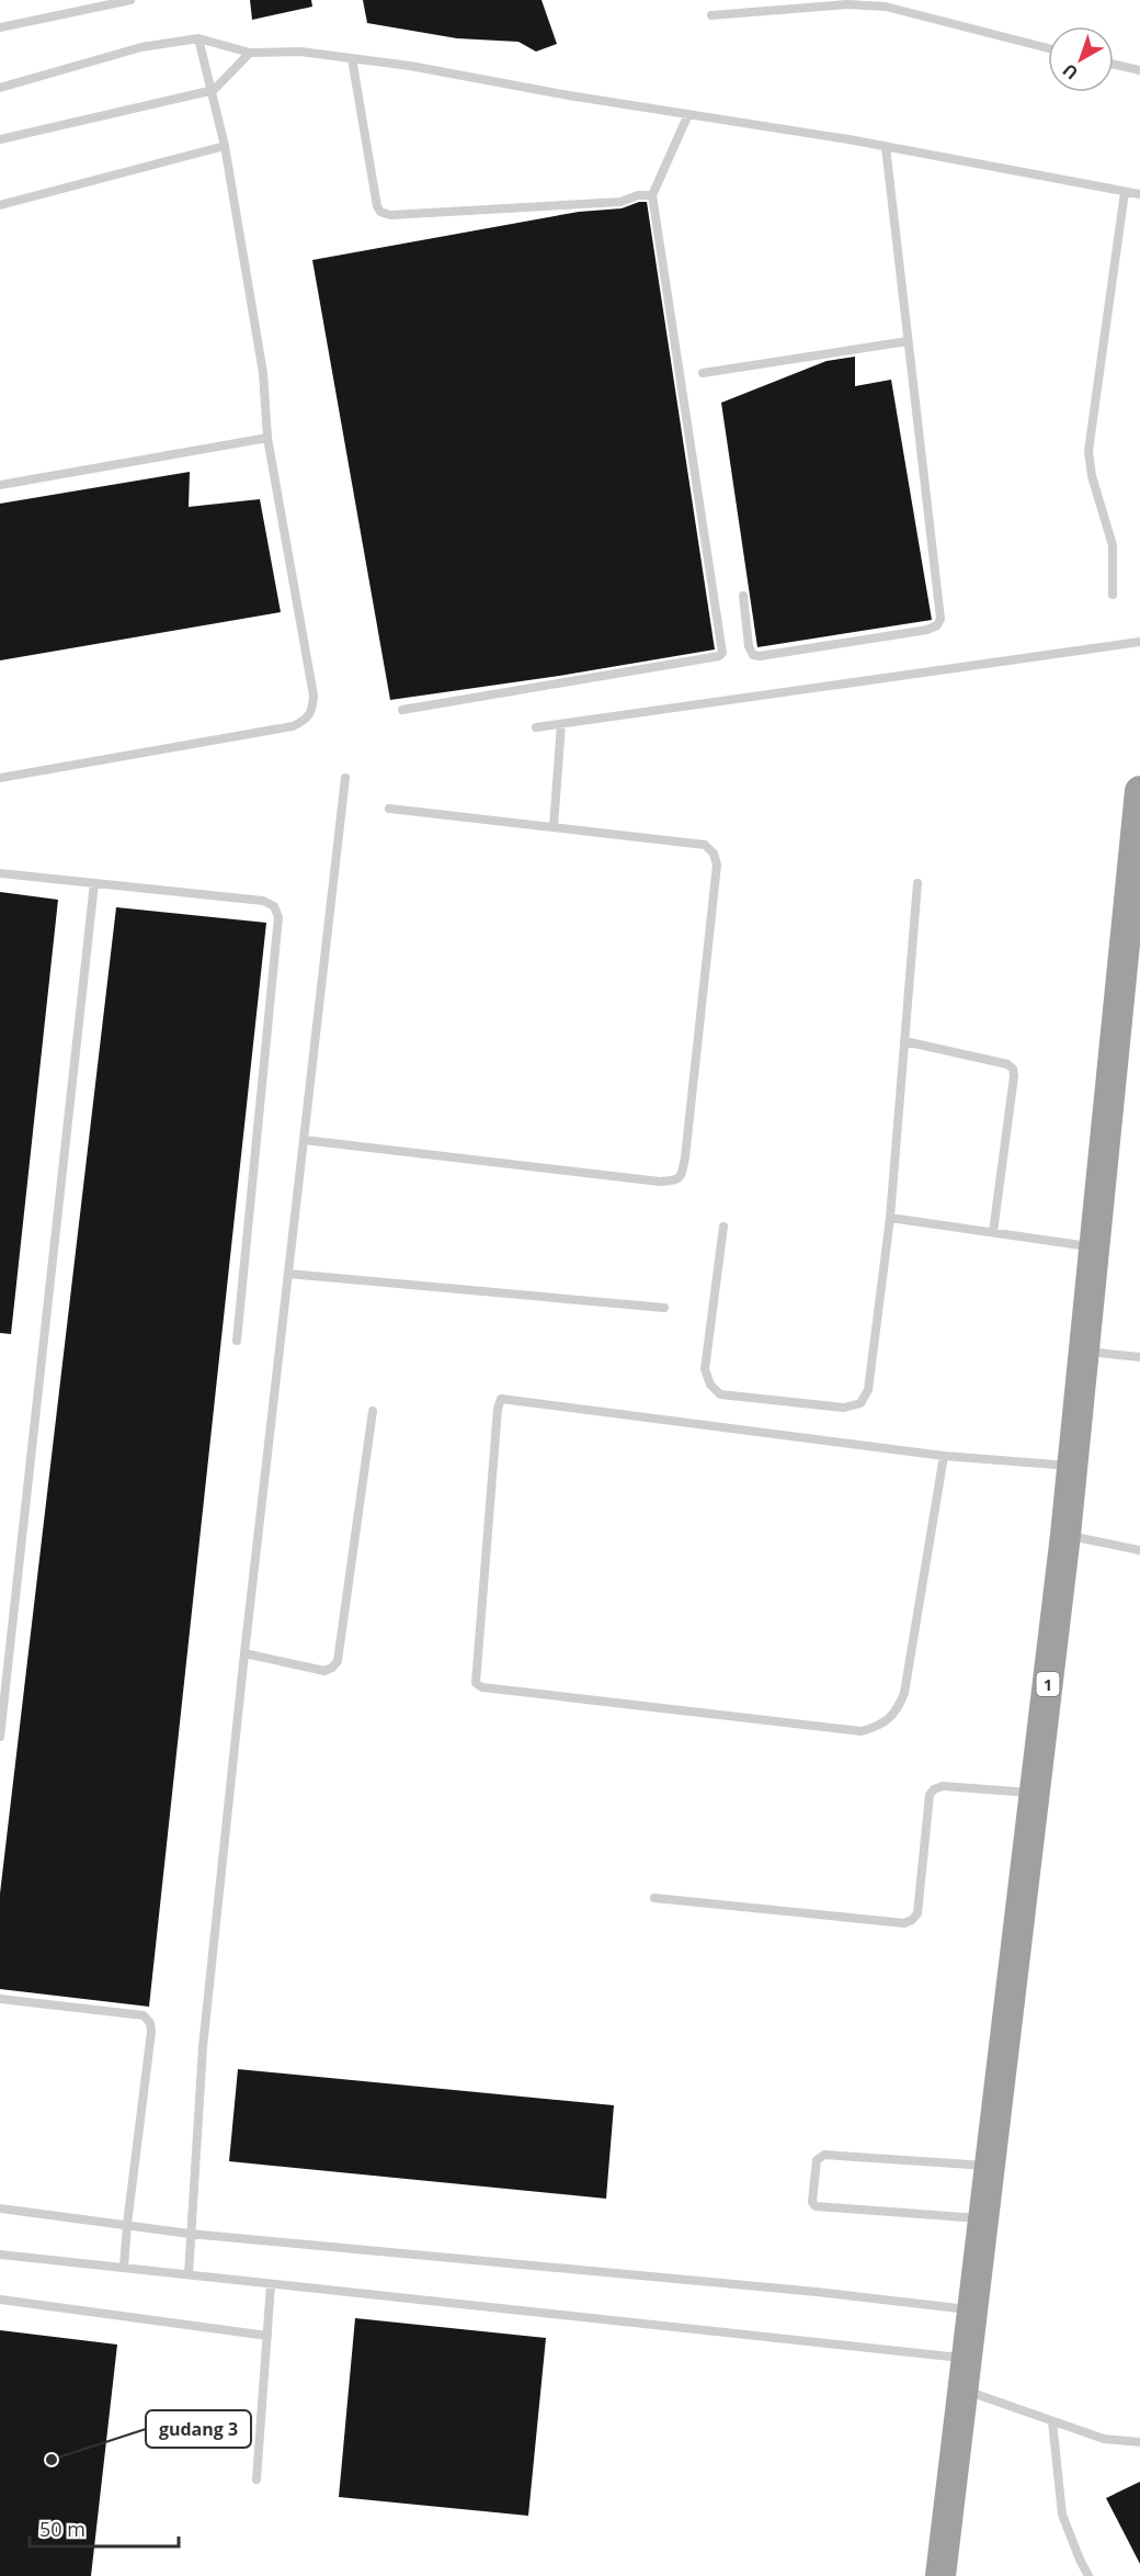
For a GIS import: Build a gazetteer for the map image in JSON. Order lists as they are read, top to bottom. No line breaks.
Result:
{"streets":{"highway":["1"]},"places":["gudang 3"],"scale_bar":"50 m","north":"bottom left"}
